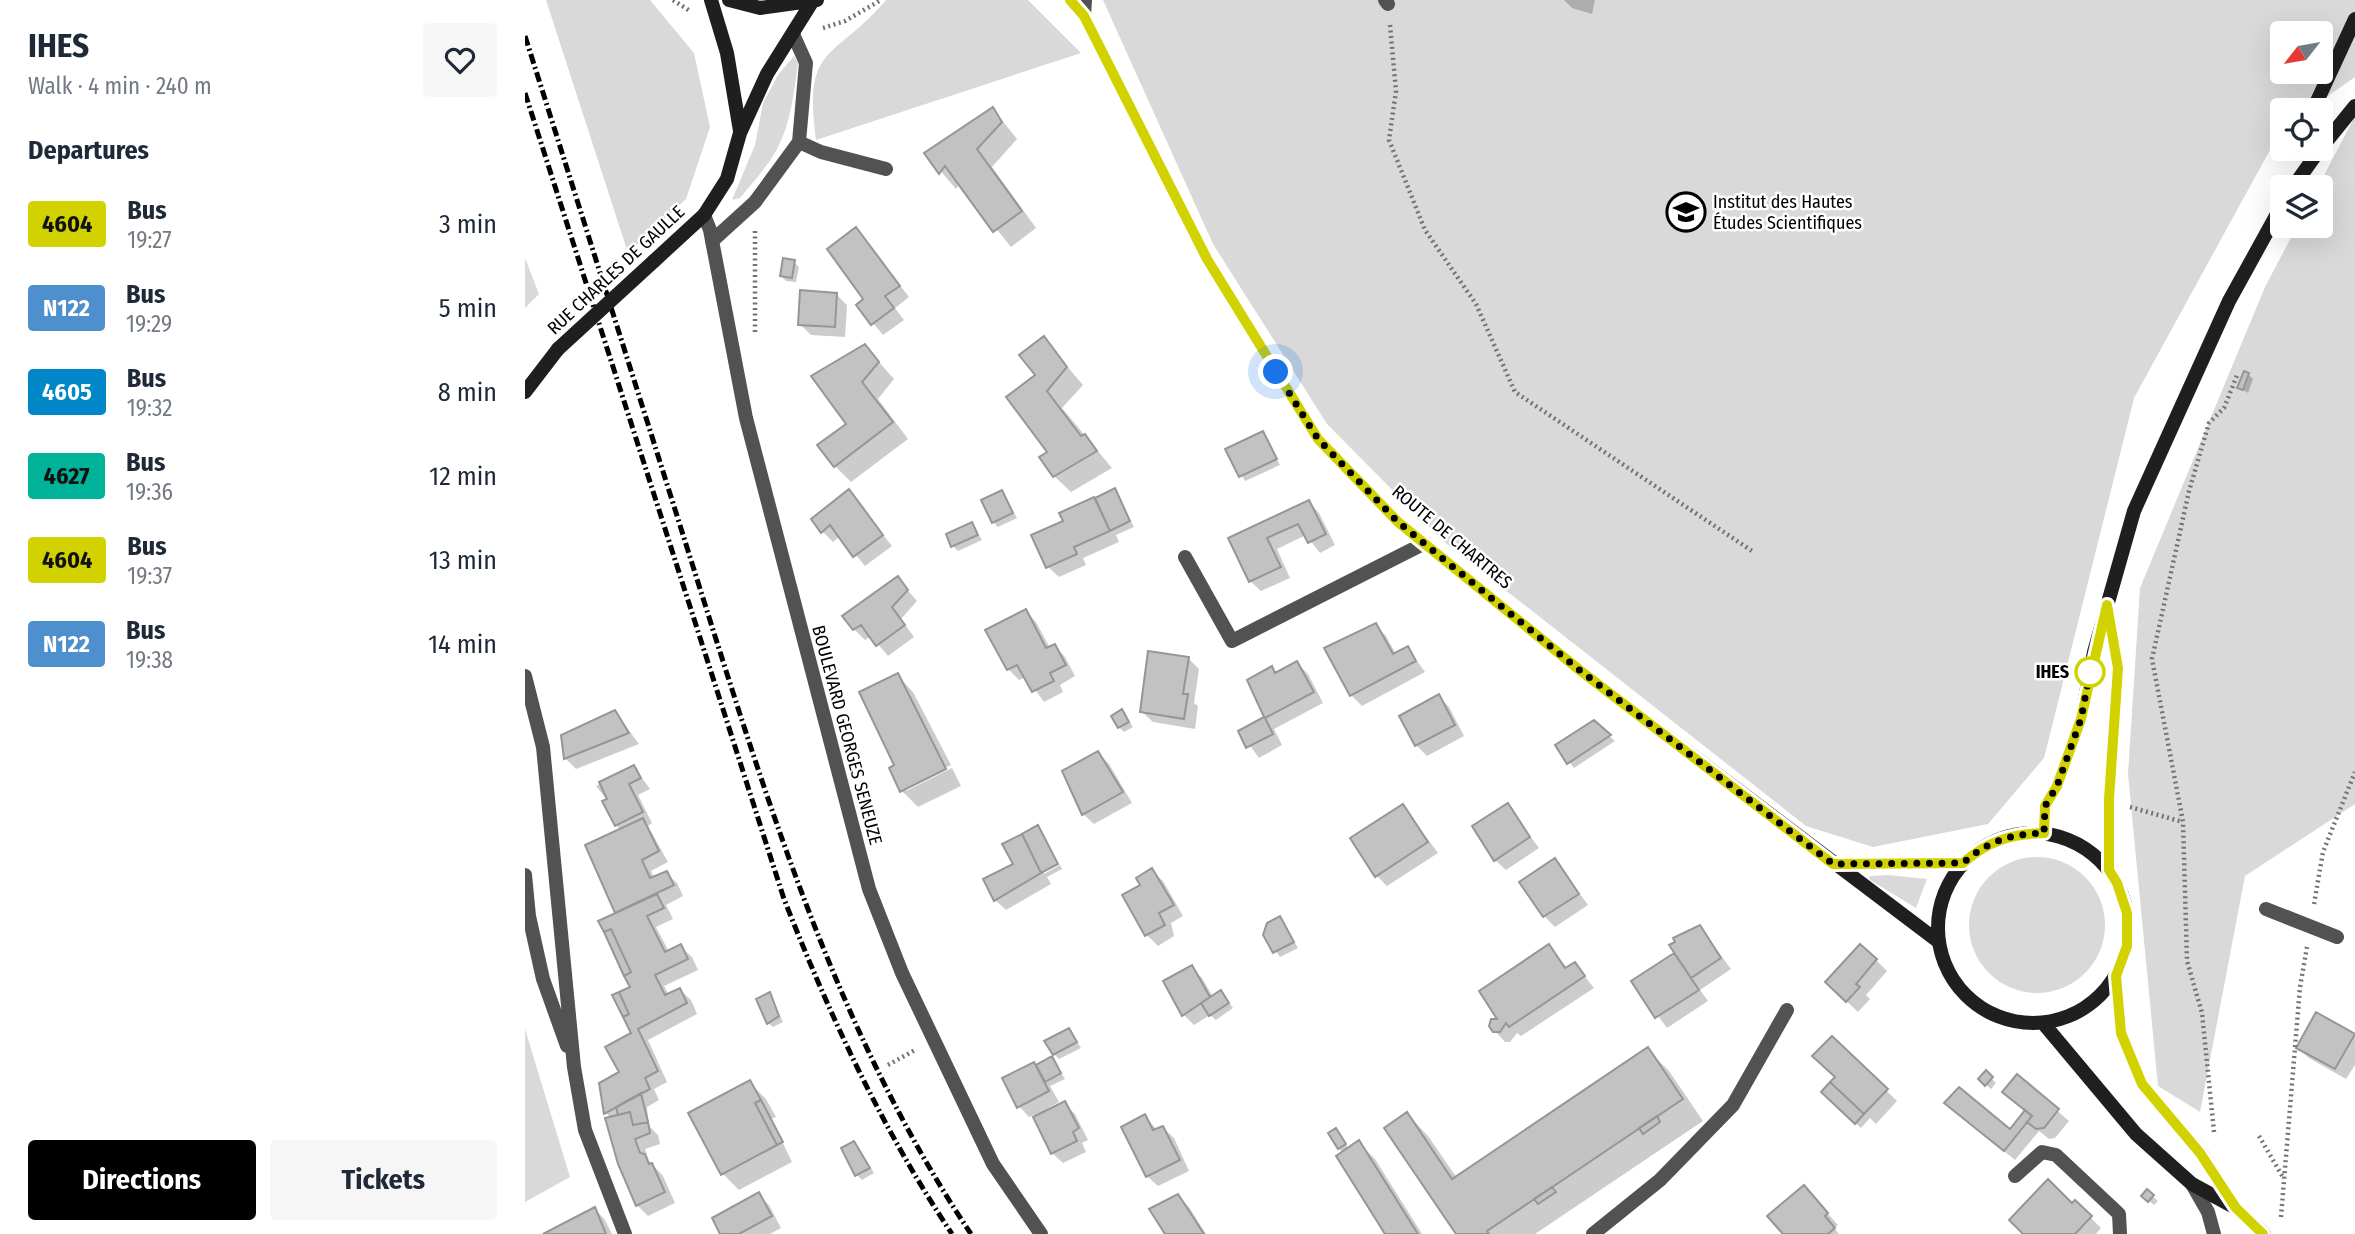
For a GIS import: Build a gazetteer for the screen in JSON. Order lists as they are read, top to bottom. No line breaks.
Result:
{"streets":{"main road":["RUE CHARLES DE GAULLE","ROUTE DE CHARTRES"],"street":["BOULEVARD GEORGES SENEUZE"]},"crossings":[["RUE CHARLES DE GAULLE","BOULEVARD GEORGES SENEUZE"]],"places":{"school or university":["Institut des Hautes Études Scientifiques"],"other":["IHES"]},"lines":["bus line 4604"],"north":"bottom left","page":{"heading":[["IHES","Walk · 4 min · 240 m"],"Departures"],"list":[{"mark":"4604","name":"Bus","note":"19:27","value":"3 min"},{"mark":"N122","name":"Bus","note":"19:29","value":"5 min"},{"mark":"4605","name":"Bus","note":"19:32","value":"8 min"},{"mark":"4627","name":"Bus","note":"19:36","value":"12 min"},{"mark":"4604","name":"Bus","note":"19:37","value":"13 min"},{"mark":"N122","name":"Bus","note":"19:38","value":"14 min"}],"buttons":["Directions","Tickets"]}}
